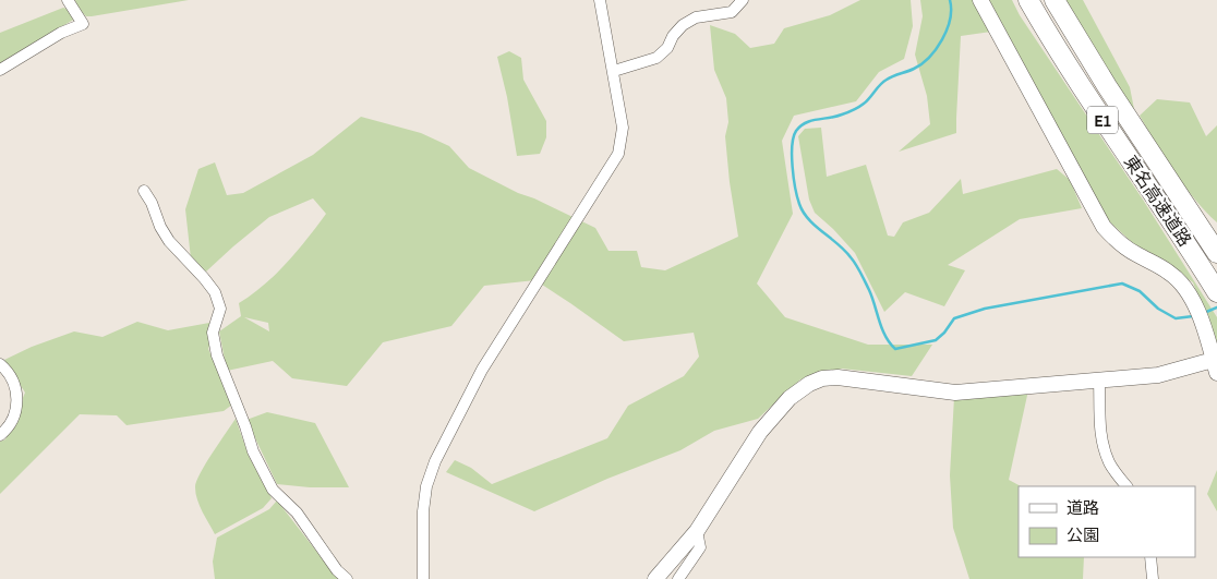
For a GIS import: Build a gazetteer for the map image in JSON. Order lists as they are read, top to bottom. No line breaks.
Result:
{"streets":{"highway":["E1","東名高速道路"]},"legend":["道路","公園"]}
